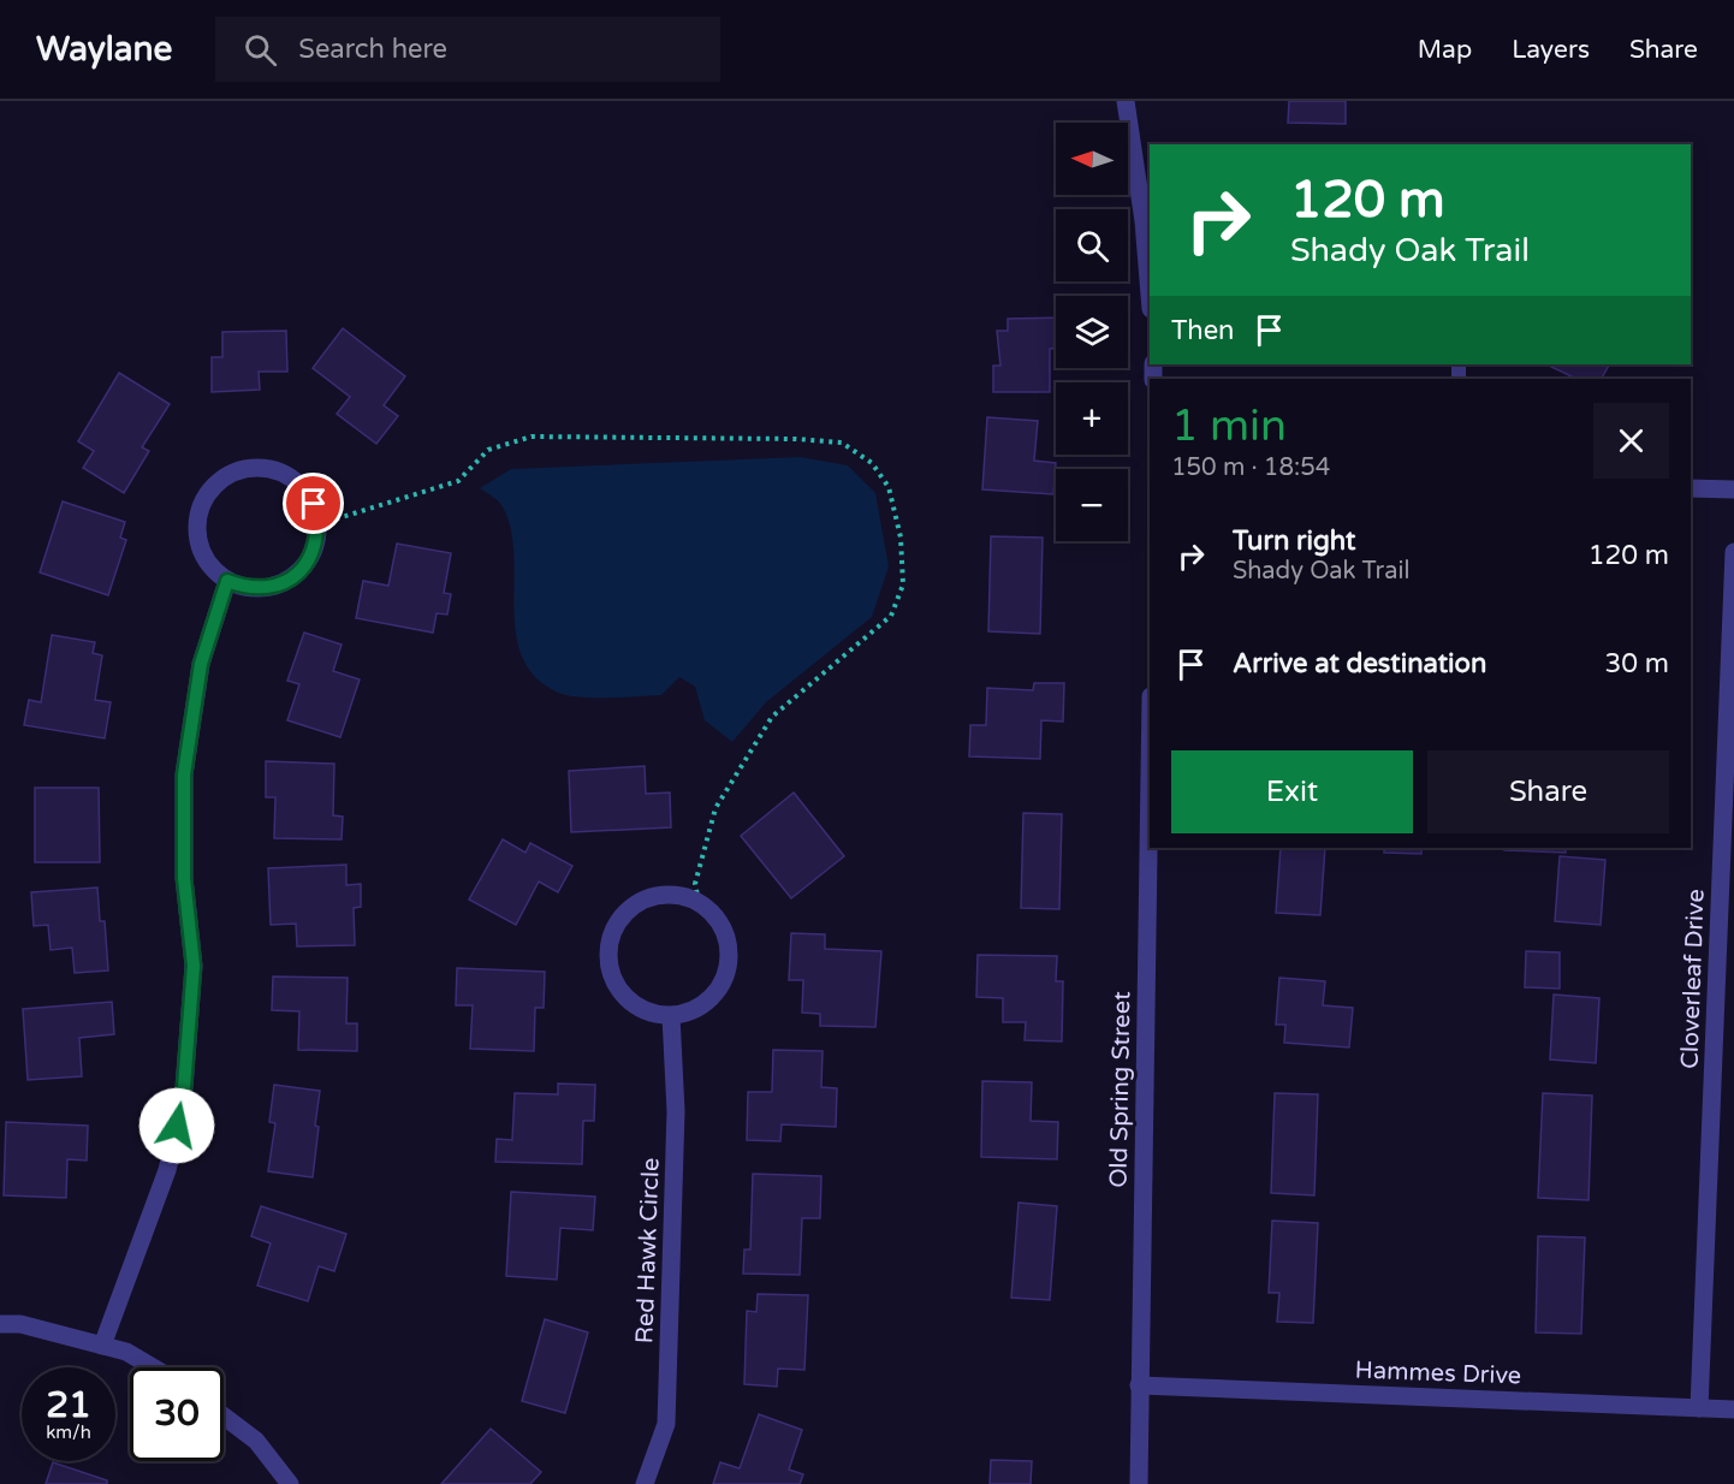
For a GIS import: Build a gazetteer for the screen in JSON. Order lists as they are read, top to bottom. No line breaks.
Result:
{"streets":{"street":["Cloverleaf Drive","Old Spring Street","Red Hawk Circle","Hammes Drive"]},"crossings":[["Cloverleaf Drive","Hammes Drive"],["Old Spring Street","Hammes Drive"]],"north":"left","page":{"header":"Waylane","search":"Search here","nav":["Map","Layers","Share"],"map_buttons":["+","−"],"turn":["120 m","Shady Oak Trail"],"then":"Then","heading":["1 min","150 m · 18:54"],"list":[{"name":"Turn right","note":"Shady Oak Trail","value":"120 m"},{"name":"Arrive at destination","value":"30 m"}],"buttons":["Exit","Share"],"speed":"21 km/h","limit":"30"}}
